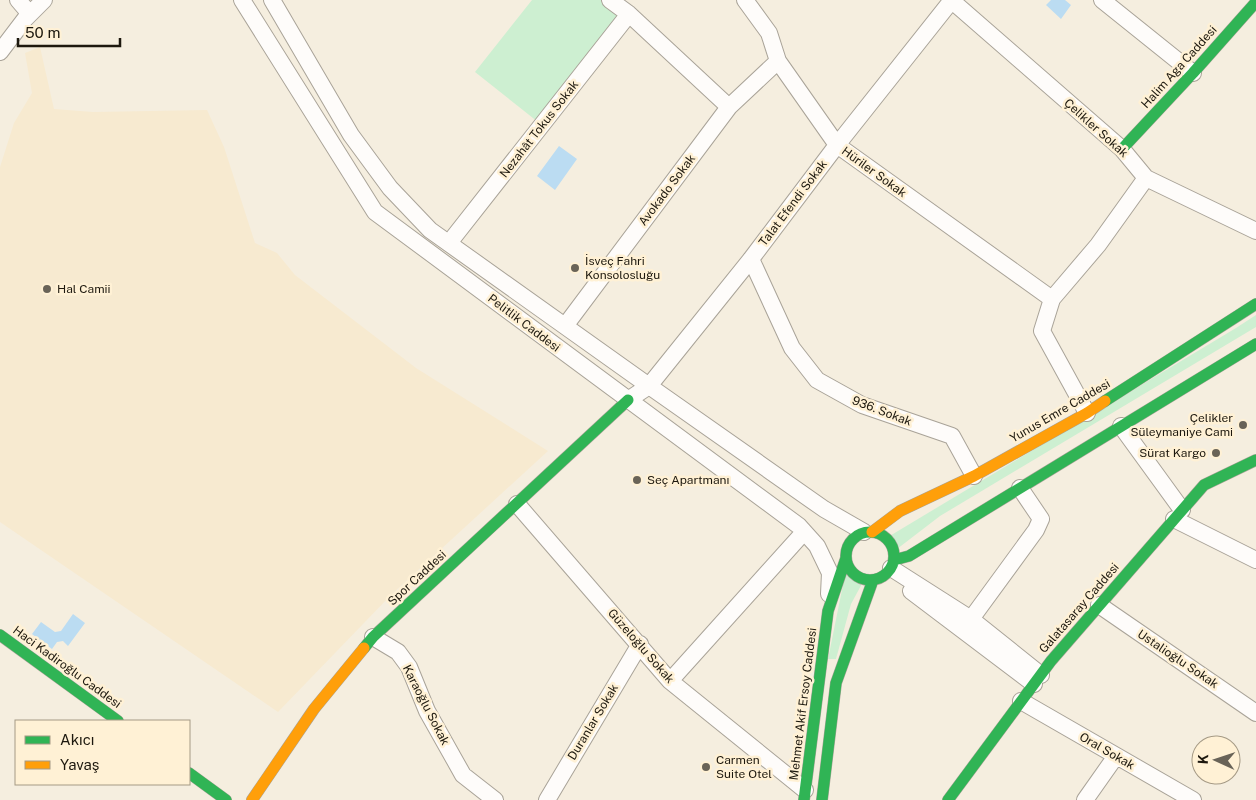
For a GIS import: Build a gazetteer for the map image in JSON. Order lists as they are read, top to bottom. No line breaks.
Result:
{"streets":{"main road":["Halim Aga Caddesi","Yunus Emre Caddesi","Spor Caddesi","Galatasaray Caddesi","Haci Kadiroğlu Caddesi","Mehmet Akif Ersoy Caddesi"],"street":["Çelikler Sokak","Nezahât Tokus Sokak","Hüriler Sokak","Avokado Sokak","Talat Efendi Sokak","Pelitlik Caddesi","936. Sokak","Güzeloğlu Sokak","Ustalioğlu Sokak","Karaoğlu Sokak","Duranlar Sokak","Oral Sokak"]},"crossings":[["Halim Aga Caddesi","Çelikler Sokak"],["Çelikler Sokak","Talat Efendi Sokak"],["Nezahât Tokus Sokak","Pelitlik Caddesi"],["Hüriler Sokak","Avokado Sokak"],["Hüriler Sokak","Talat Efendi Sokak"],["Avokado Sokak","Pelitlik Caddesi"],["Talat Efendi Sokak","Pelitlik Caddesi"],["Talat Efendi Sokak","936. Sokak"],["Talat Efendi Sokak","Spor Caddesi"],["Pelitlik Caddesi","Yunus Emre Caddesi"],["Pelitlik Caddesi","Spor Caddesi"],["Pelitlik Caddesi","Mehmet Akif Ersoy Caddesi"],["936. Sokak","Yunus Emre Caddesi"],["Spor Caddesi","Güzeloğlu Sokak"],["Spor Caddesi","Karaoğlu Sokak"],["Galatasaray Caddesi","Ustalioğlu Sokak"],["Galatasaray Caddesi","Oral Sokak"],["Güzeloğlu Sokak","Mehmet Akif Ersoy Caddesi"],["Güzeloğlu Sokak","Duranlar Sokak"]],"places":["İsveç Fahri Konsolosluğu","Hal Camii","Çelikler Süleymaniye Cami","Sürat Kargo","Seç Apartmanı","Carmen Suite Otel"],"legend":["Akıcı","Yavaş"],"scale_bar":"50 m","north":"left"}
